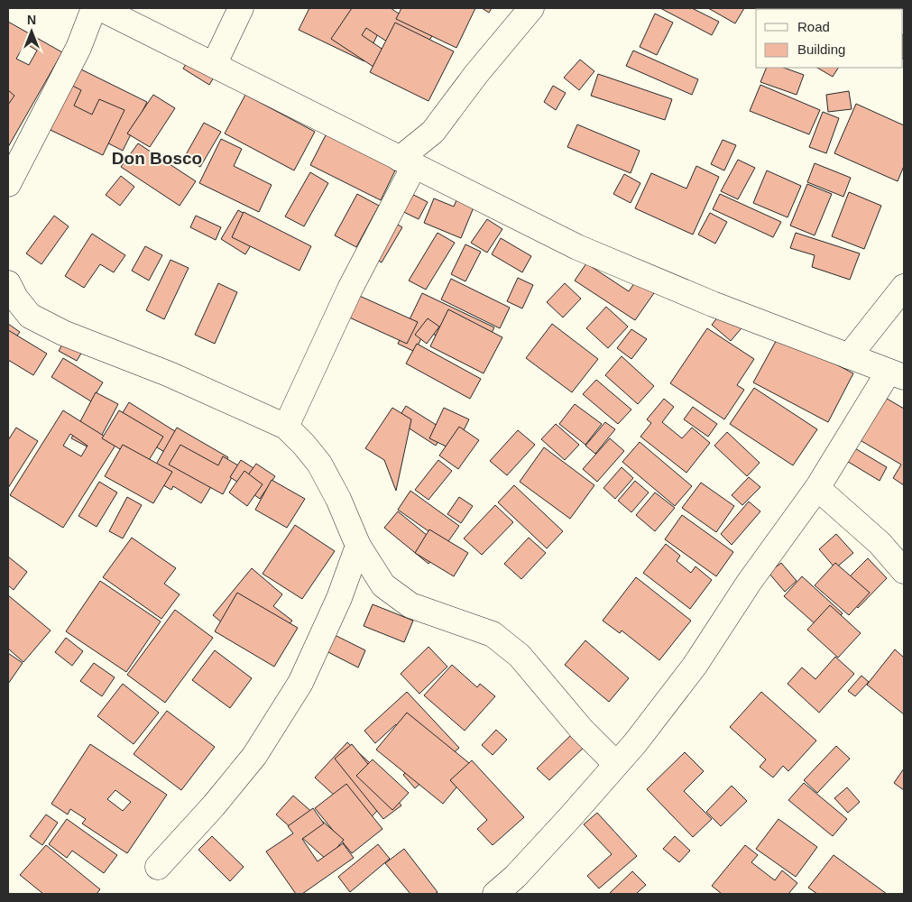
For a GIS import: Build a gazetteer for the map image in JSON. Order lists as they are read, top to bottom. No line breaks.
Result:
{"districts":["Don Bosco"],"legend":["Road","Building"],"north":"top"}
